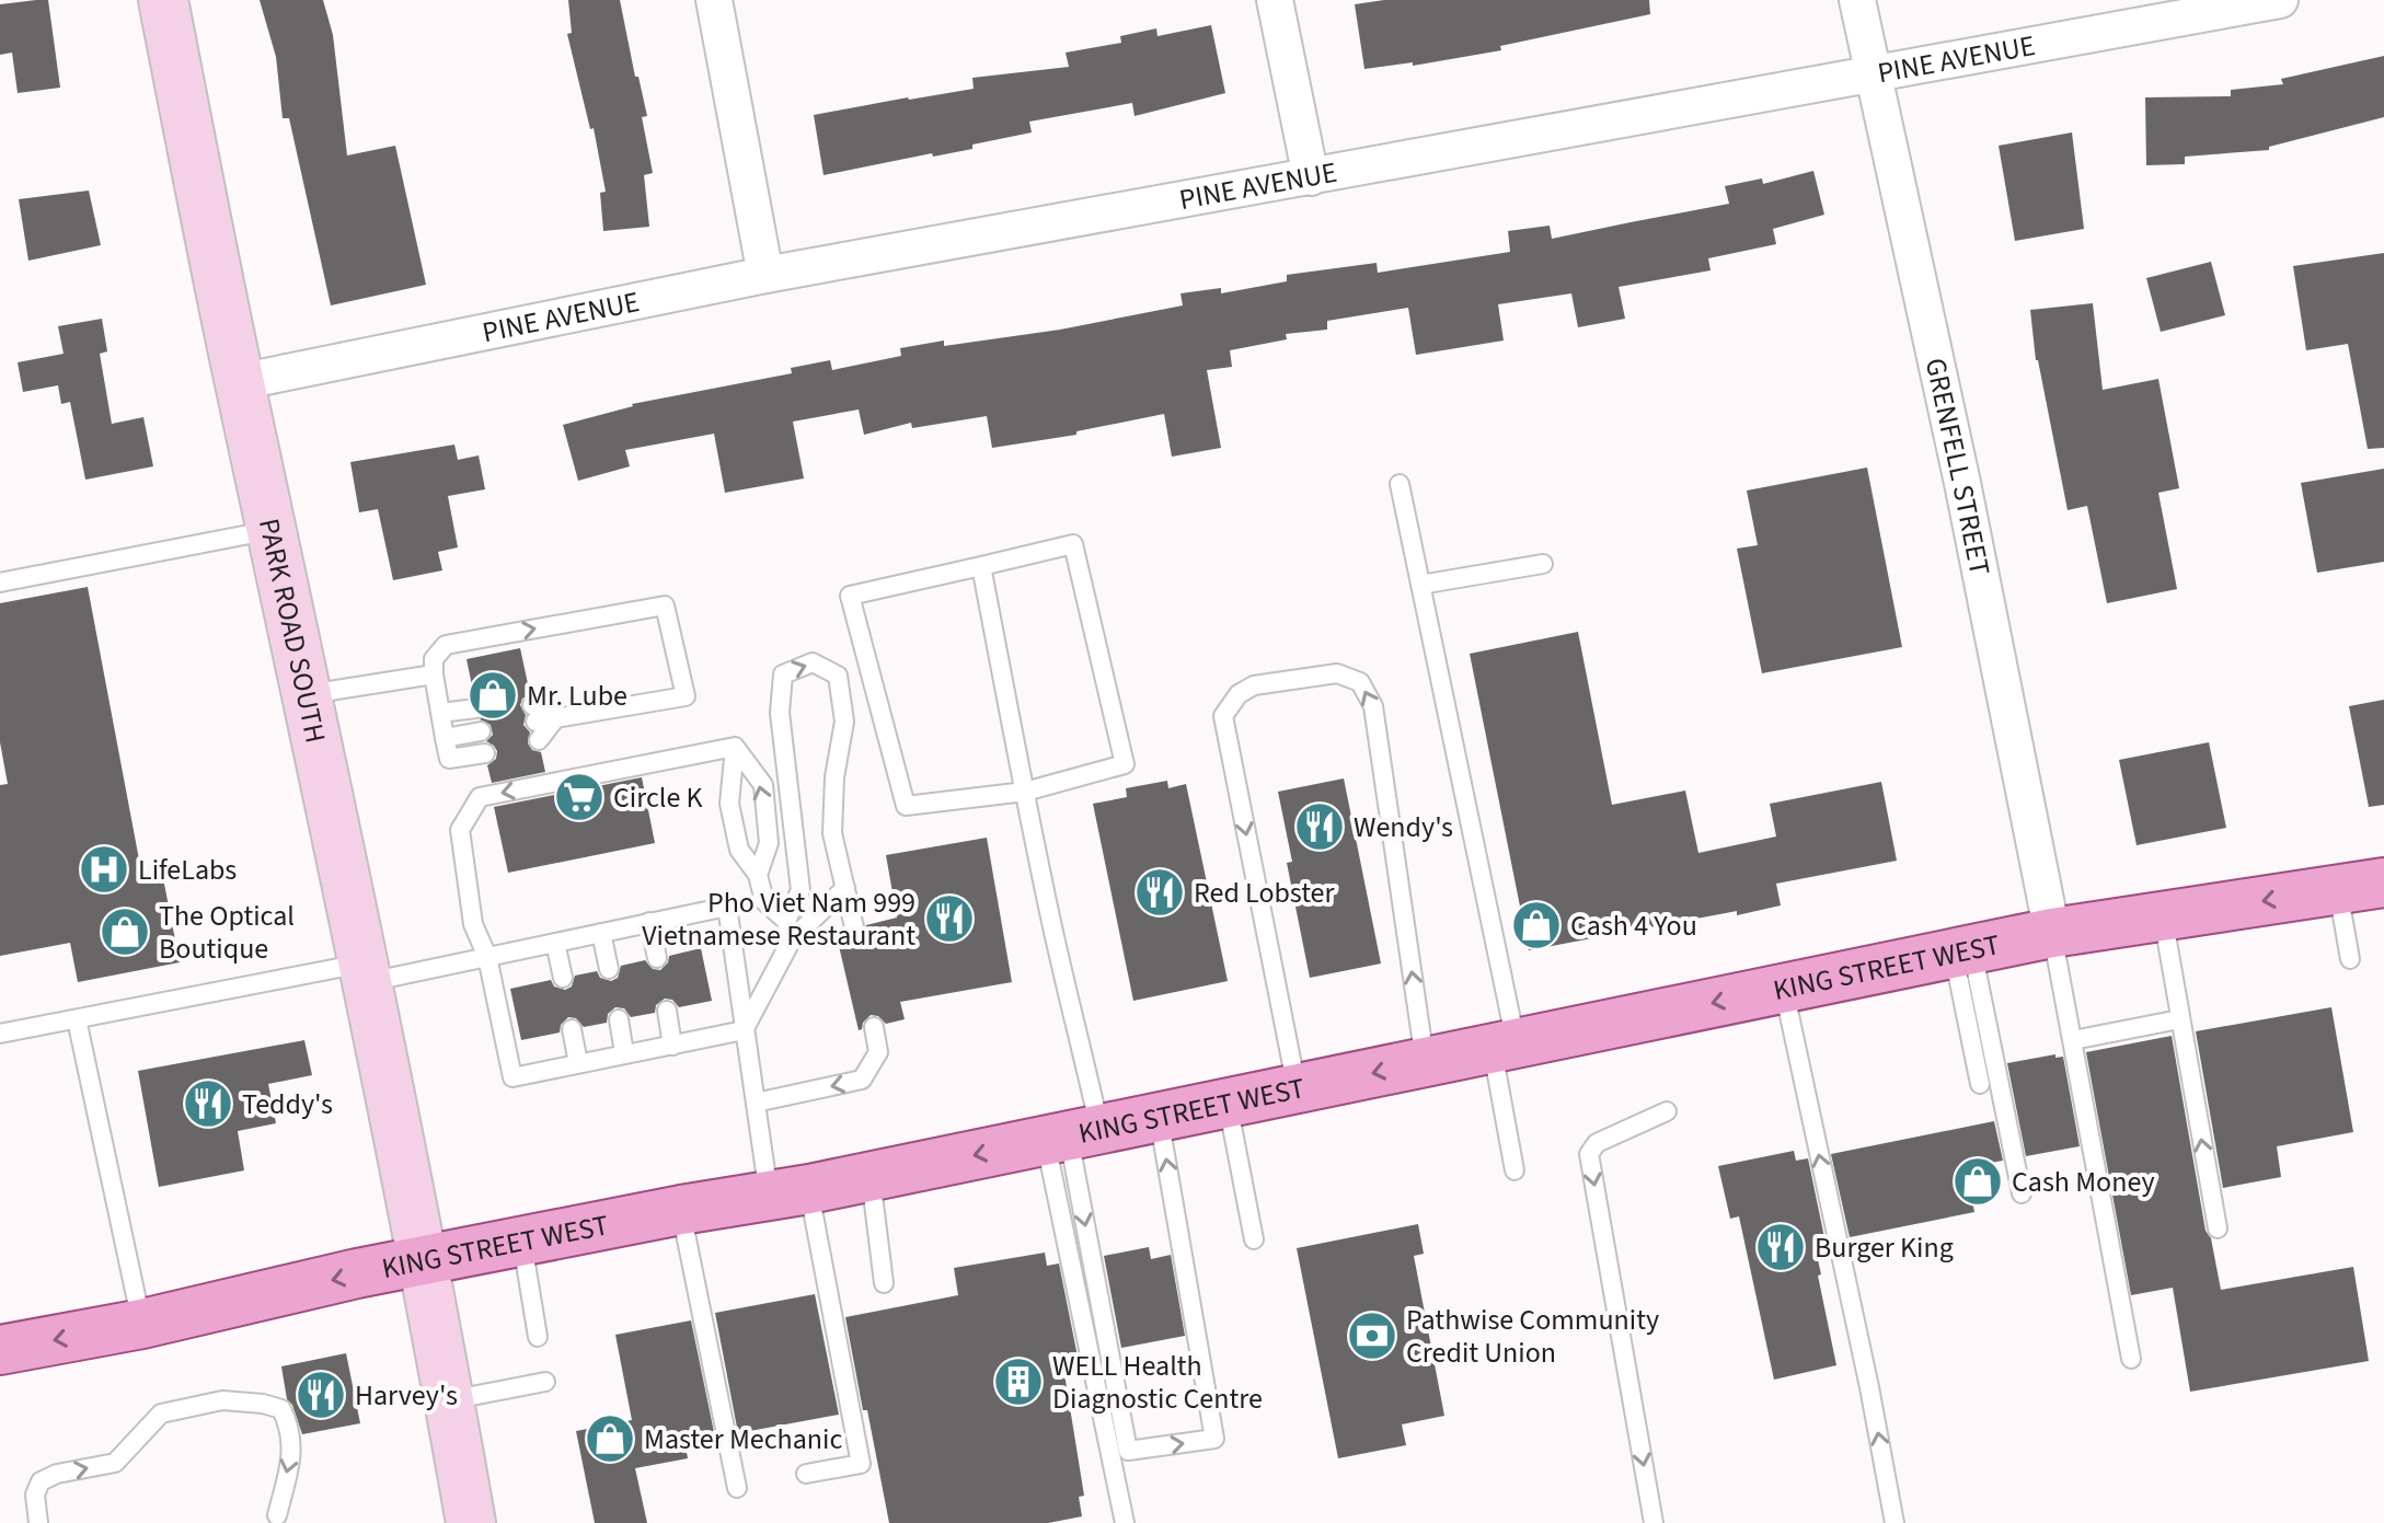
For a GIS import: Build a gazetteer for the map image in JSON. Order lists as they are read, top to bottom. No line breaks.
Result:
{"streets":{"main road":["PARK ROAD SOUTH","KING STREET WEST"],"street":["PINE AVENUE","GRENFELL STREET"]},"crossings":[["PINE AVENUE","GRENFELL STREET"],["PINE AVENUE","PARK ROAD SOUTH"],["GRENFELL STREET","KING STREET WEST"],["PARK ROAD SOUTH","KING STREET WEST"]],"one_way":["KING STREET WEST"],"places":{"shop":["Mr. Lube","Cash 4 You","The Optical Boutique","Cash Money","Master Mechanic"],"supermarket":["Circle K"],"restaurant":["Wendy's","Red Lobster","Pho Viet Nam 999 Vietnamese Restaurant","Teddy's","Burger King","Harvey's"],"hospital":["LifeLabs"],"bank":["Pathwise Community Credit Union"],"building":["WELL Health Diagnostic Centre"]}}
